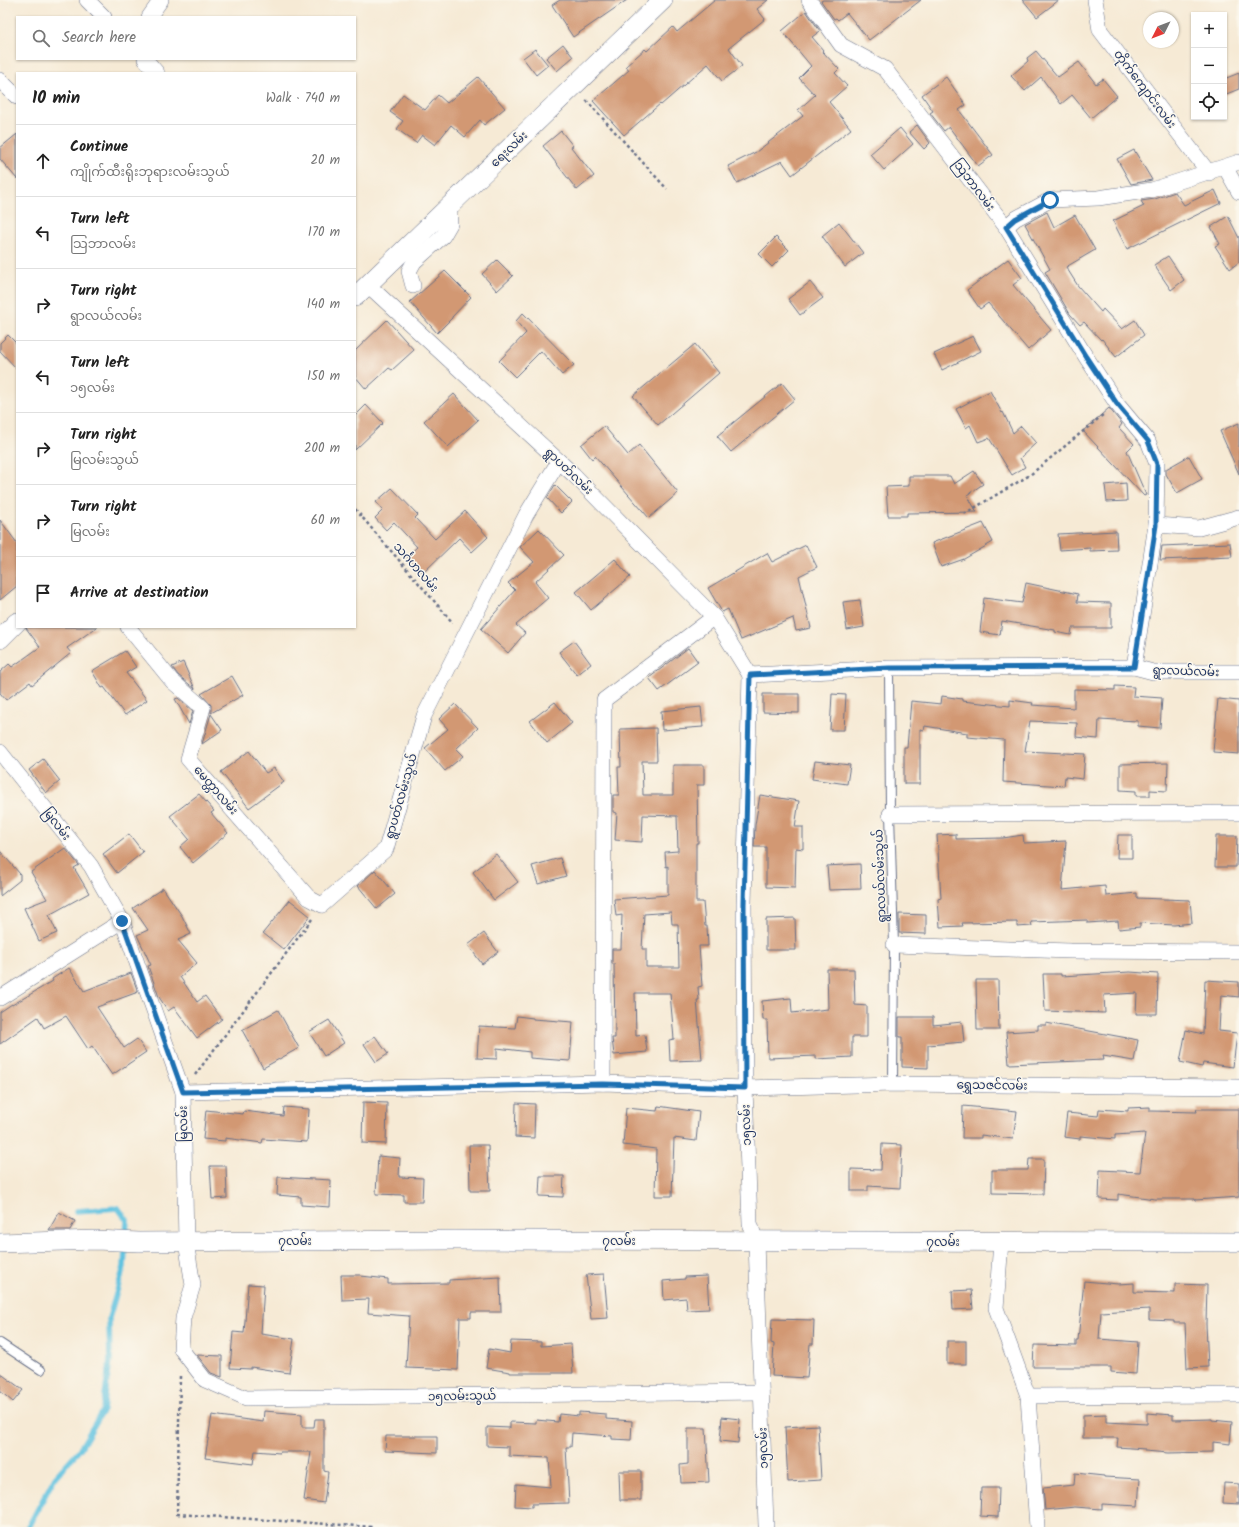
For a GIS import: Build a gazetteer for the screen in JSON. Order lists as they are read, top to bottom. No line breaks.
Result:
{"streets":{"street":["တိုက်ကျောင်းလမ်း","ရေးလမ်း","သြဘာလမ်း","ရွာပတ်လမ်း","ရွာလယ်လမ်း","မေတ္တာလမ်း","ရွာပတ်လမ်းသွယ်","မြလမ်း","ရွှေသဇင်လမ်း","၁၅လမ်း","၇လမ်း","၁၅လမ်းသွယ်"],"lane":["ရွာလယ်လမ်းသွယ်"],"path":["သင်္ဂဟလမ်း"]},"crossings":[["ရေးလမ်း","ရွာပတ်လမ်း"],["သြဘာလမ်း","ရွာလယ်လမ်း"],["ရွာပတ်လမ်း","ရွာလယ်လမ်း"],["ရွာပတ်လမ်း","ရွာပတ်လမ်းသွယ်"],["ရွာပတ်လမ်း","၁၅လမ်း"],["သင်္ဂဟလမ်း","ရွာပတ်လမ်းသွယ်"],["ရွာလယ်လမ်း","ရွာလယ်လမ်းသွယ်"],["ရွာလယ်လမ်း","၁၅လမ်း"],["မေတ္တာလမ်း","ရွာပတ်လမ်းသွယ်"],["မြလမ်း","ရွှေသဇင်လမ်း"],["မြလမ်း","၇လမ်း"],["ရွာလယ်လမ်းသွယ်","ရွှေသဇင်လမ်း"],["ရွှေသဇင်လမ်း","၁၅လမ်း"],["၁၅လမ်း","၇လမ်း"],["၁၅လမ်း","၁၅လမ်းသွယ်"]],"north":"bottom left","page":{"map_buttons":["+","−"],"search":"Search here","heading":["10 min","Walk · 740 m"],"list":[["Continue","ကျိုက်ထီးရိုးဘုရားလမ်းသွယ်","20 m"],["Turn left","သြဘာလမ်း","170 m"],["Turn right","ရွာလယ်လမ်း","140 m"],["Turn left","၁၅လမ်း","150 m"],["Turn right","မြလမ်းသွယ်","200 m"],["Turn right","မြလမ်း","60 m"],"Arrive at destination"]}}
